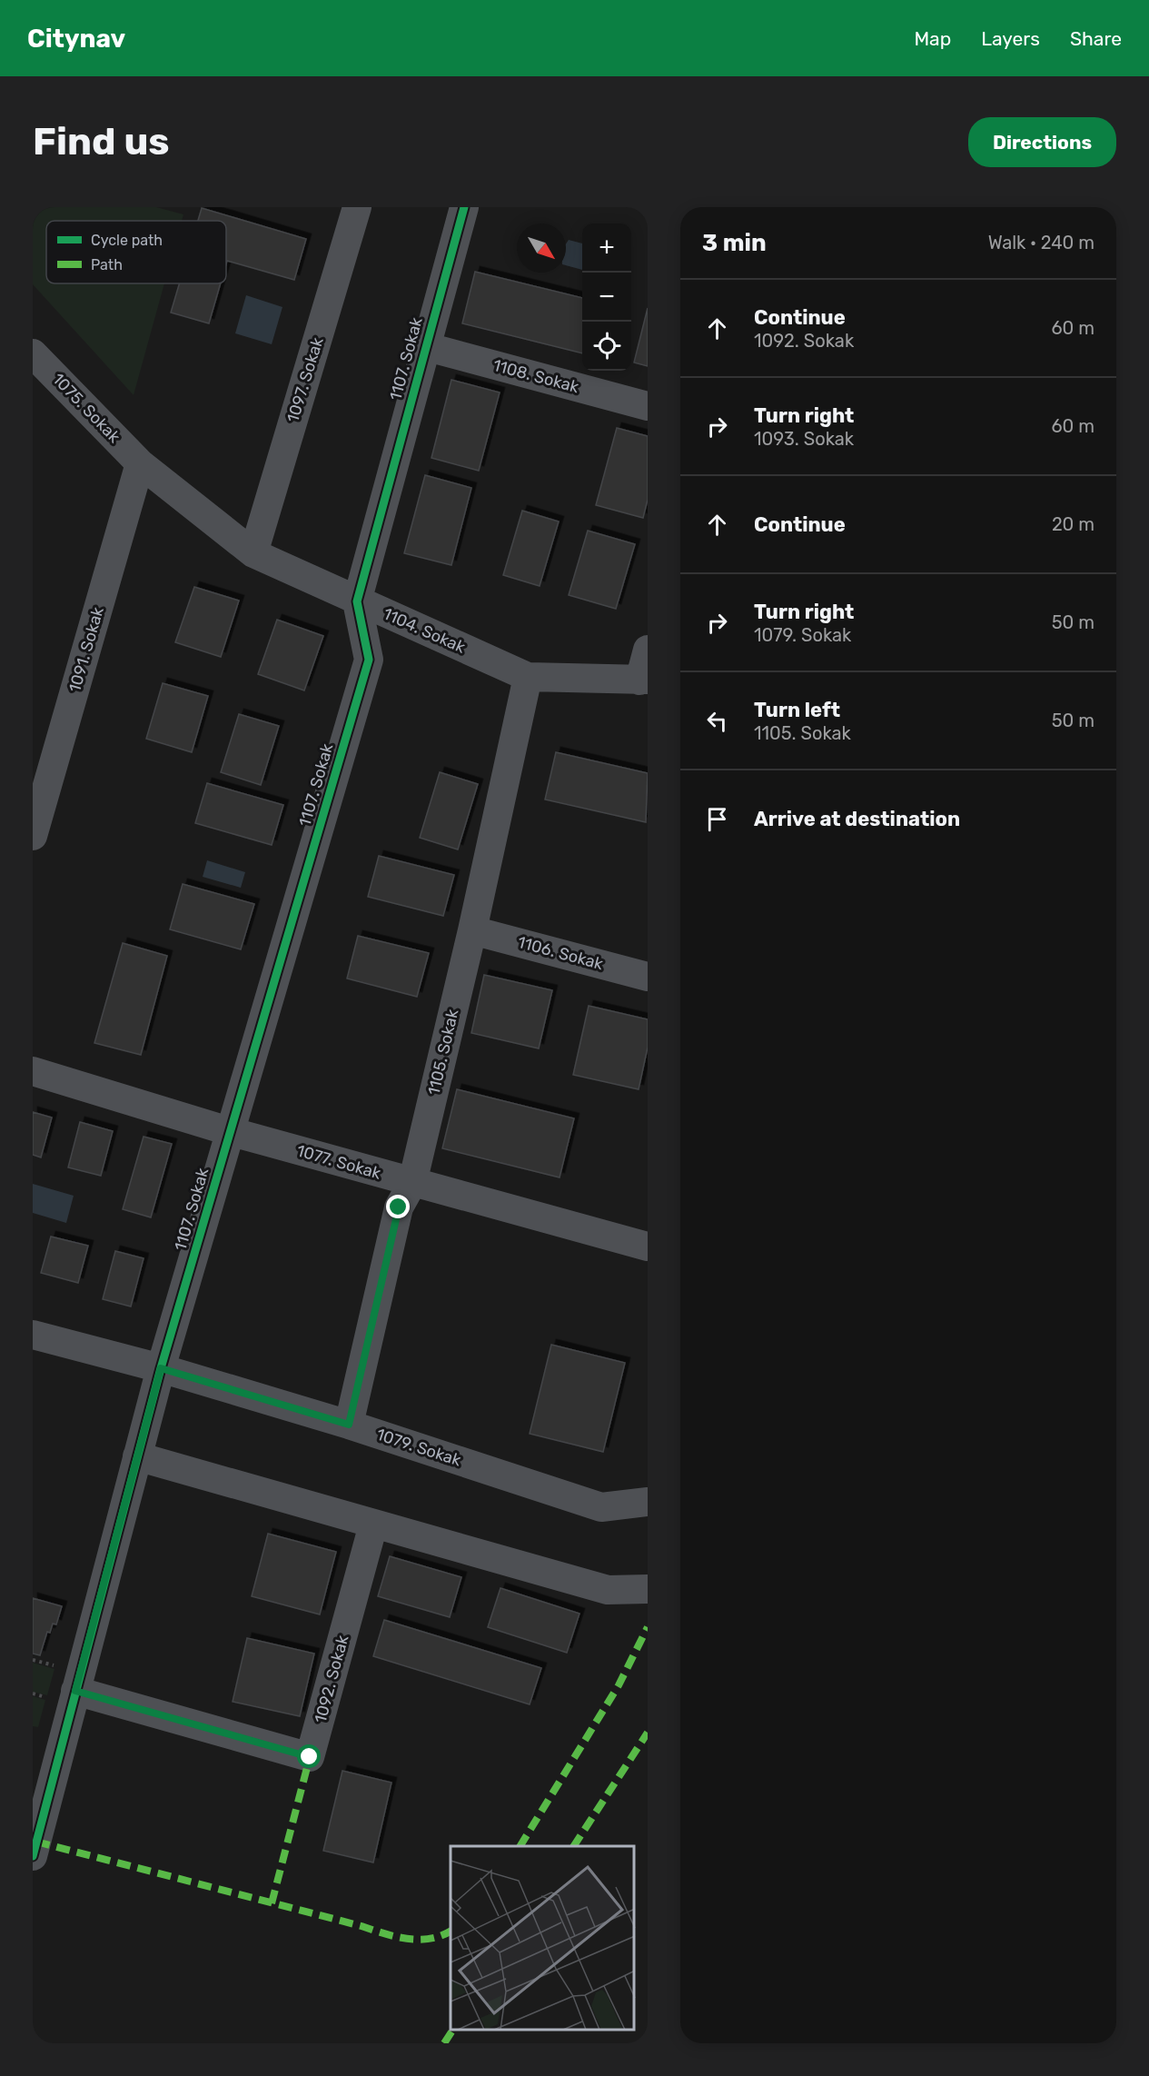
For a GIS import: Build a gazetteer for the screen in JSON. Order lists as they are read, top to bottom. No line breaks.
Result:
{"streets":{"street":["1107. Sokak","1108. Sokak","1097. Sokak","1075. Sokak","1104. Sokak","1091. Sokak","1106. Sokak","1105. Sokak","1077. Sokak","1079. Sokak","1092. Sokak"]},"crossings":[["1107. Sokak","1108. Sokak"],["1107. Sokak","1104. Sokak"],["1107. Sokak","1077. Sokak"],["1107. Sokak","1079. Sokak"],["1107. Sokak","1092. Sokak"],["1097. Sokak","1104. Sokak"],["1075. Sokak","1104. Sokak"],["1075. Sokak","1091. Sokak"],["1104. Sokak","1091. Sokak"],["1104. Sokak","1105. Sokak"],["1106. Sokak","1105. Sokak"],["1105. Sokak","1077. Sokak"],["1105. Sokak","1079. Sokak"]],"legend":["Cycle path","Path"],"north":"bottom right","page":{"header":"Citynav","nav":["Map","Layers","Share"],"buttons":"Directions","title":"Find us","heading":["3 min","Walk · 240 m"],"map_buttons":["+","−"],"list":[["Continue","1092. Sokak","60 m"],["Turn right","1093. Sokak","60 m"],["Continue","20 m"],["Turn right","1079. Sokak","50 m"],["Turn left","1105. Sokak","50 m"],"Arrive at destination"]}}
